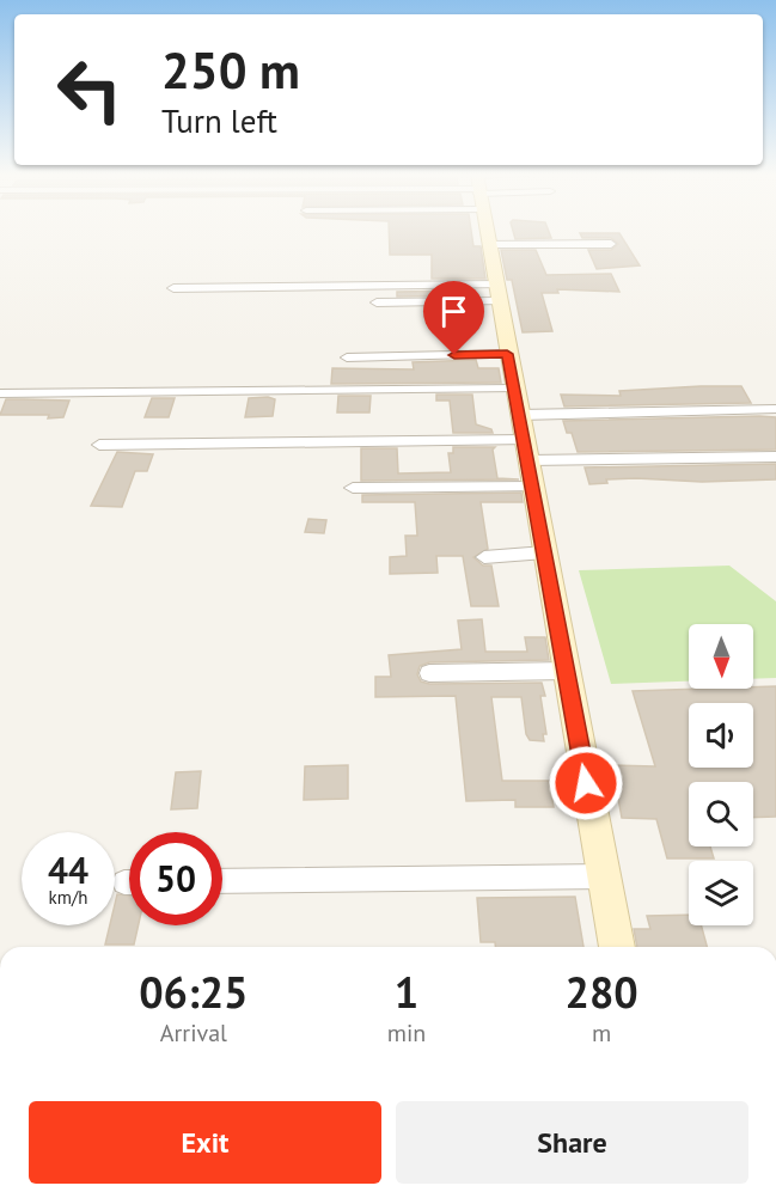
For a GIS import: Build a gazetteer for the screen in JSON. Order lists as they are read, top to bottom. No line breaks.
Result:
{"north":"bottom","page":{"turn":["250 m","Turn left"],"speed":"44 km/h","limit":"50","eta":["06:25","Arrival","1","min","280","m"],"buttons":["Exit","Share"]}}
